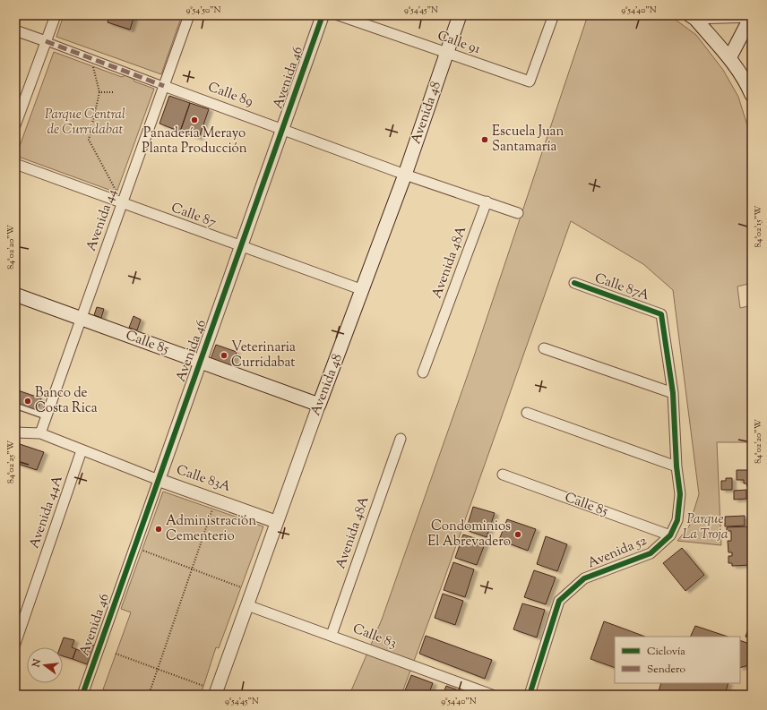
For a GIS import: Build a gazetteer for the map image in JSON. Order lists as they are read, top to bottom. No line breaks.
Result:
{"streets":{"main road":["Avenida 48","Calle 85"],"street":["Calle 91","Avenida 46","Calle 89","Calle 87","Avenida 44","Avenida 48A","Calle 87A","Calle 83A","Avenida 44A","Avenida 52","Calle 83"]},"crossings":[["Calle 91","Avenida 48"],["Avenida 46","Calle 89"],["Avenida 46","Calle 87"],["Avenida 46","Calle 85"],["Avenida 46","Calle 83A"],["Calle 89","Avenida 48"],["Calle 89","Avenida 44"],["Calle 89","Avenida 48A"],["Avenida 48","Calle 87"],["Avenida 48","Calle 85"],["Avenida 48","Calle 83A"],["Avenida 48","Calle 83"],["Calle 87","Avenida 44"],["Avenida 44","Calle 85"],["Avenida 44","Calle 83A"],["Avenida 48A","Calle 83"],["Calle 87A","Avenida 52"],["Calle 85","Avenida 52"],["Calle 83A","Avenida 44A"]],"parks":["Parque Central de Curridabat","Parque La Troja"],"places":["Panadería Merayo Planta Producción","Escuela Juan Santamaría","Veterinaria Curridabat","Banco de Costa Rica","Administración Cementerio","Condominios El Abrevadero"],"legend":["Ciclovía","Sendero"],"north":"left","coordinates":["9°54'50\"N","9°54'45\"N","9°54'40\"N","84°02'15\"W","84°02'20\"W","84°02'25\"W"]}
